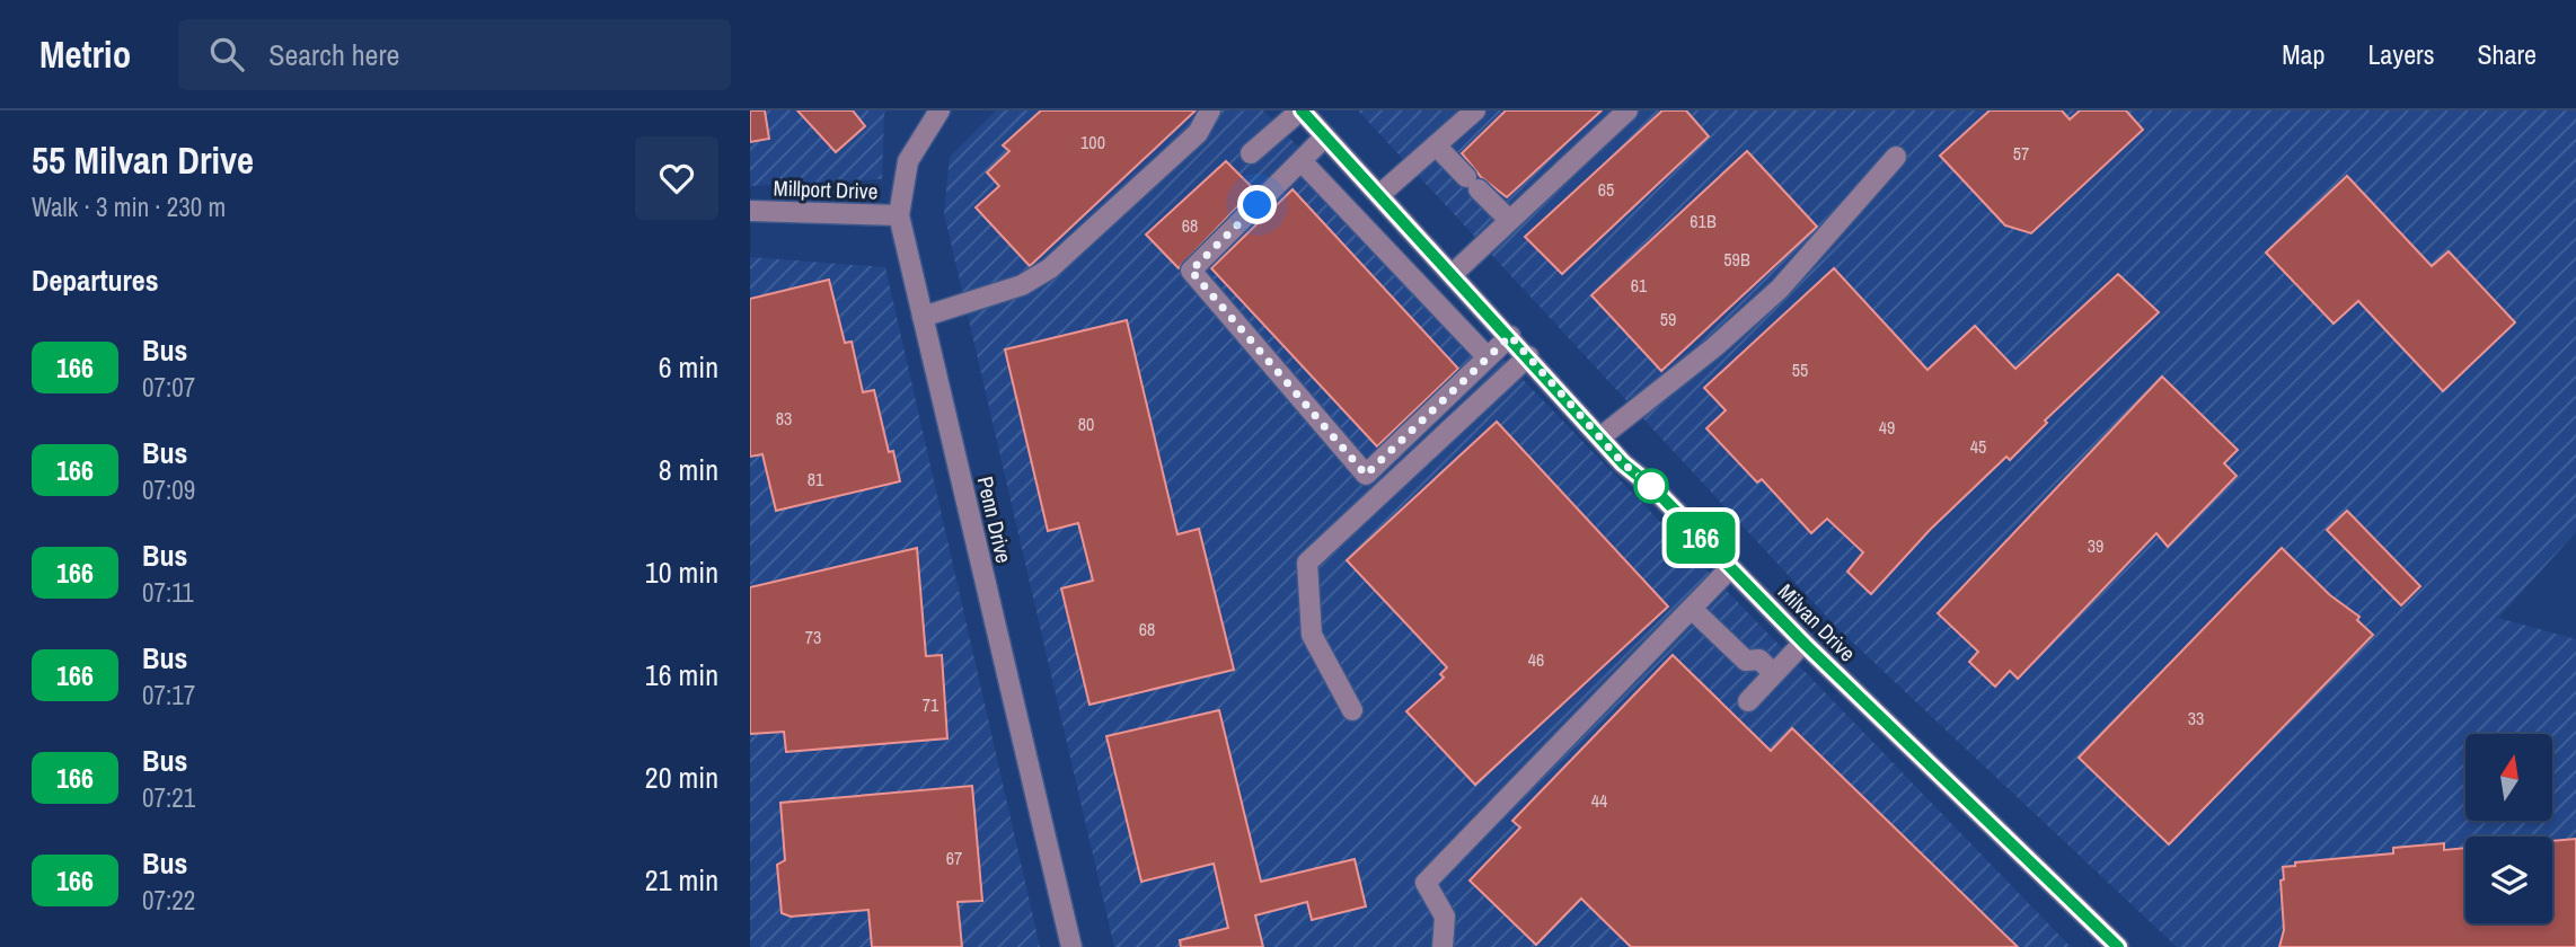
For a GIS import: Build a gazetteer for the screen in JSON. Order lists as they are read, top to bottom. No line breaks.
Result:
{"streets":{"street":["Millport Drive","Penn Drive","Milvan Drive"]},"crossings":[["Millport Drive","Penn Drive"]],"lines":["bus line 166"],"house_numbers":["100","57","65","61B","68","59B","61","59","55","83","80","49","45","81","39","68","73","46","71","33","44","67"],"north":"top","page":{"header":"Metrio","search":"Search here","nav":["Map","Layers","Share"],"heading":[["55 Milvan Drive","Walk · 3 min · 230 m"],"Departures"],"on_map":"166","list":[{"mark":"166","name":"Bus","note":"07:07","value":"6 min"},{"mark":"166","name":"Bus","note":"07:09","value":"8 min"},{"mark":"166","name":"Bus","note":"07:11","value":"10 min"},{"mark":"166","name":"Bus","note":"07:17","value":"16 min"},{"mark":"166","name":"Bus","note":"07:21","value":"20 min"},{"mark":"166","name":"Bus","note":"07:22","value":"21 min"}]}}
